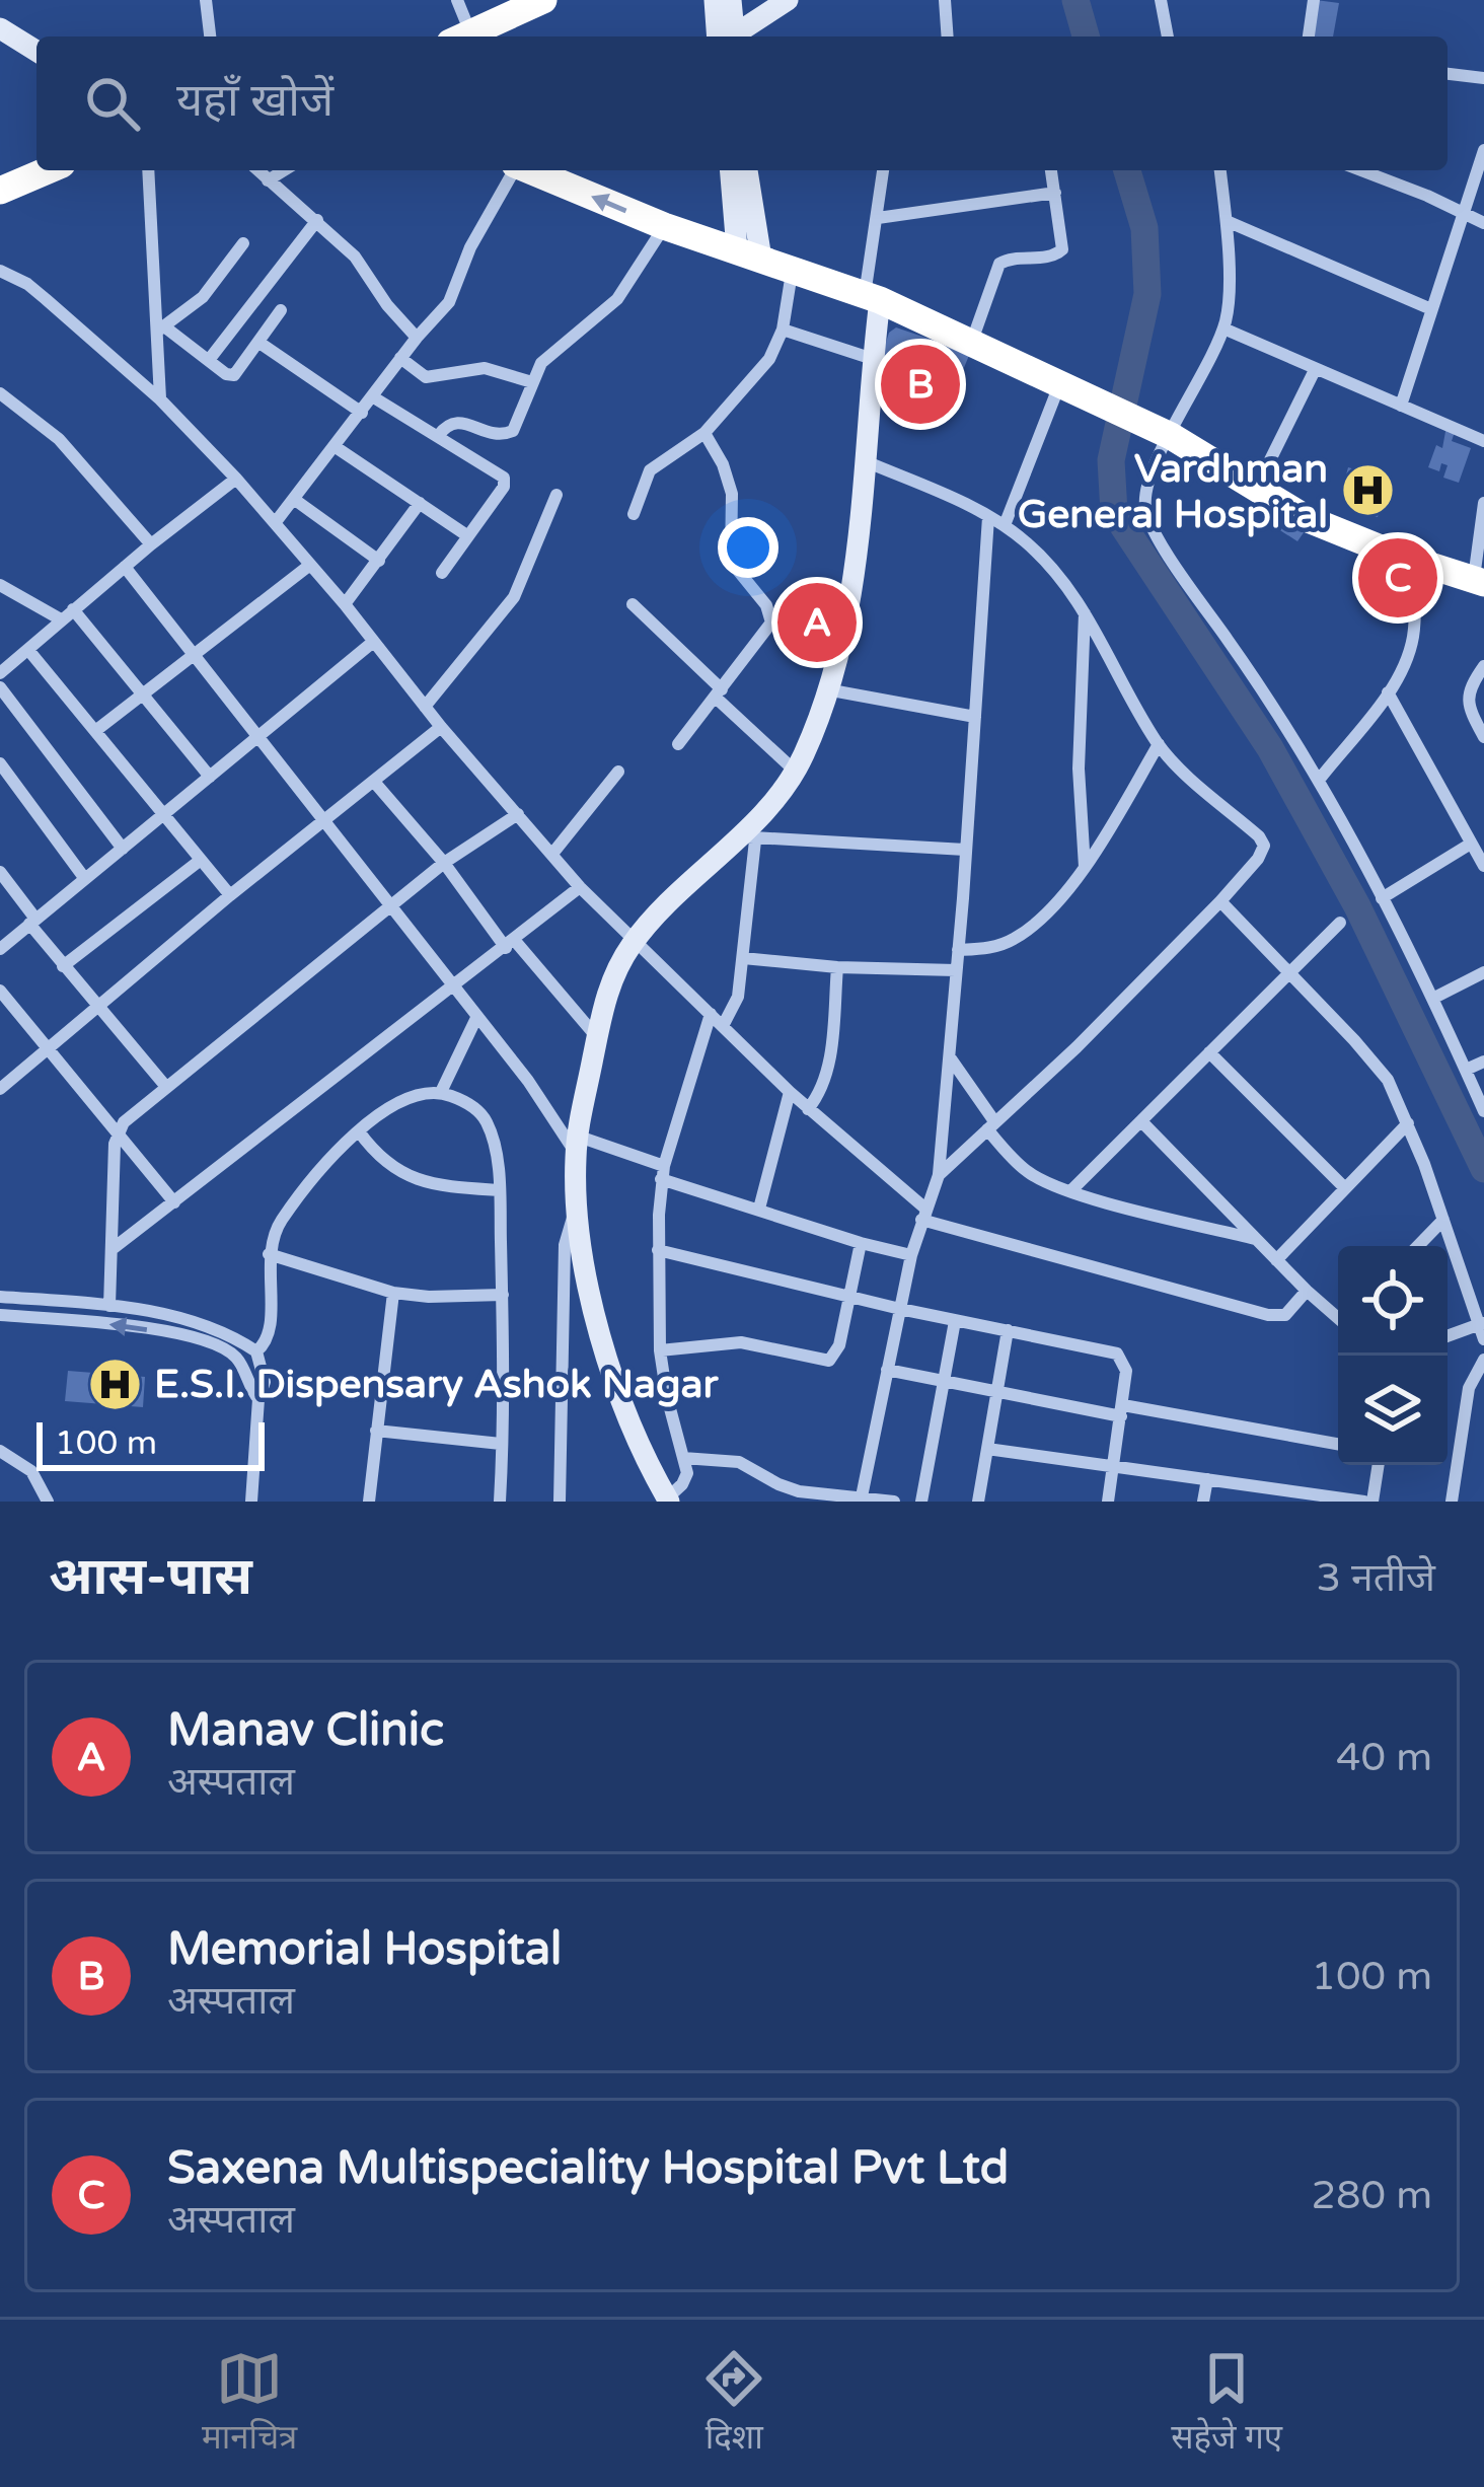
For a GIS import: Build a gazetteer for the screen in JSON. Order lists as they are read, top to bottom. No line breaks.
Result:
{"places":{"hospital":["Vardhman General Hospital","E.S.I. Dispensary Ashok Nagar"]},"scale_bar":"100 m","page":{"search":"यहाँ खोजें","pins":["B","C","A"],"scale":"100 m","heading":["आस-पास","3 नतीजे"],"list":[{"mark":"A","name":"Manav Clinic","note":"अस्पताल","value":"40 m"},{"mark":"B","name":"Memorial Hospital","note":"अस्पताल","value":"100 m"},{"mark":"C","name":"Saxena Multispeciality Hospital Pvt Ltd","note":"अस्पताल","value":"280 m"}],"nav":["मानचित्र","दिशा","सहेजे गए"]}}
